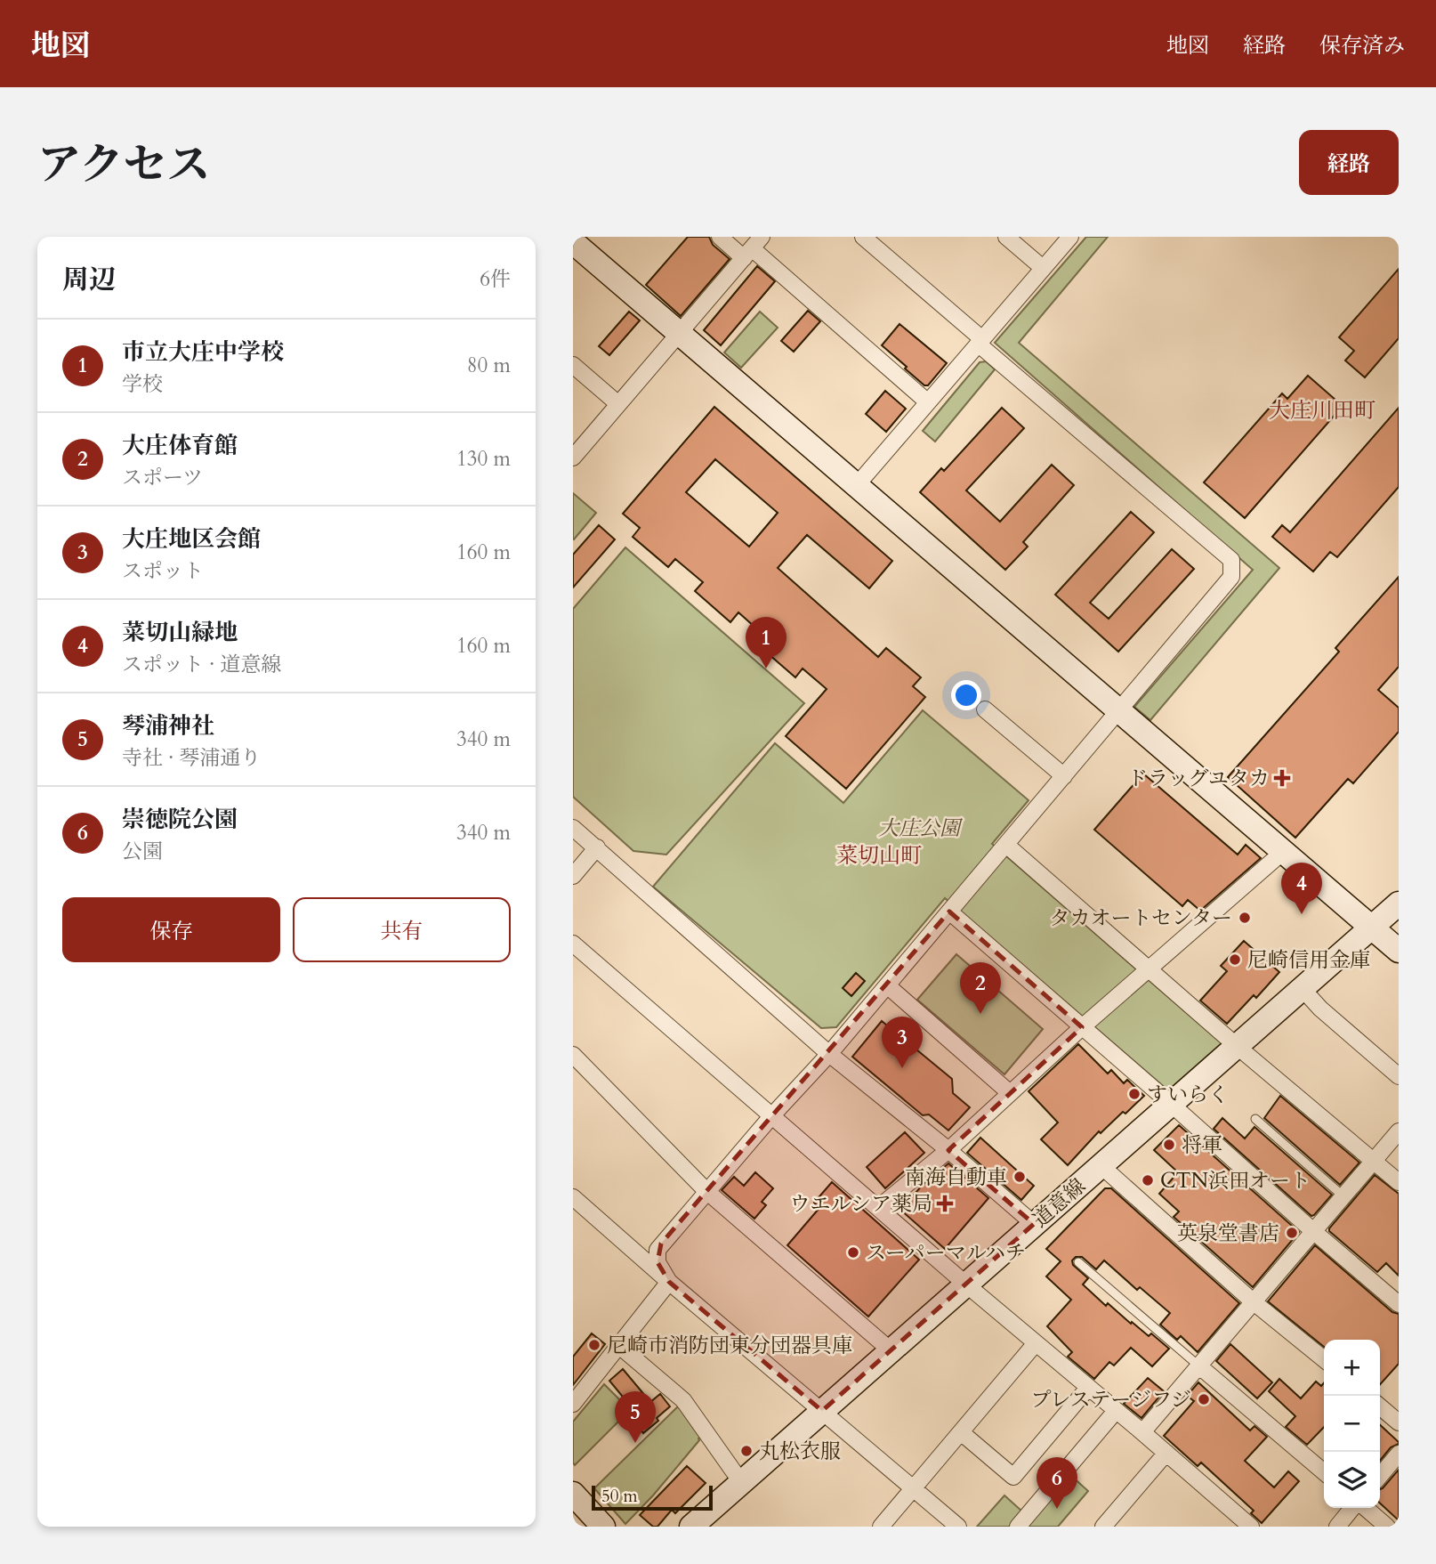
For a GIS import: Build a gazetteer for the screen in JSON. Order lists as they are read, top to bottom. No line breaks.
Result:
{"streets":{"street":["道意線"]},"districts":["大庄川田町","菜切山町"],"parks":["大庄公園"],"places":{"health":["ドラッグユタカ","ウエルシア薬局"],"other":["タカオートセンター","尼崎信用金庫","すいらく","将軍","南海自動車","CTN浜田オート","英泉堂書店","スーパーマルハチ","尼崎市消防団東分団器具庫","プレステージフジ","丸松衣服"]},"scale_bar":"50 m","page":{"header":"地図","nav":["地図","経路","保存済み"],"title":"アクセス","buttons":["経路",["保存","共有"]],"heading":["周辺","6件"],"list":[{"mark":"1","name":"市立大庄中学校","note":"学校","value":"80 m"},{"mark":"2","name":"大庄体育館","note":"スポーツ","value":"130 m"},{"mark":"3","name":"大庄地区会館","note":"スポット","value":"160 m"},{"mark":"4","name":"菜切山緑地","note":"スポット · 道意線","value":"160 m"},{"mark":"5","name":"琴浦神社","note":"寺社 · 琴浦通り","value":"340 m"},{"mark":"6","name":"崇徳院公園","note":"公園","value":"340 m"}],"pins":["1","4","2","3","5","6"],"map_buttons":["+","−"],"scale":"50 m"}}
